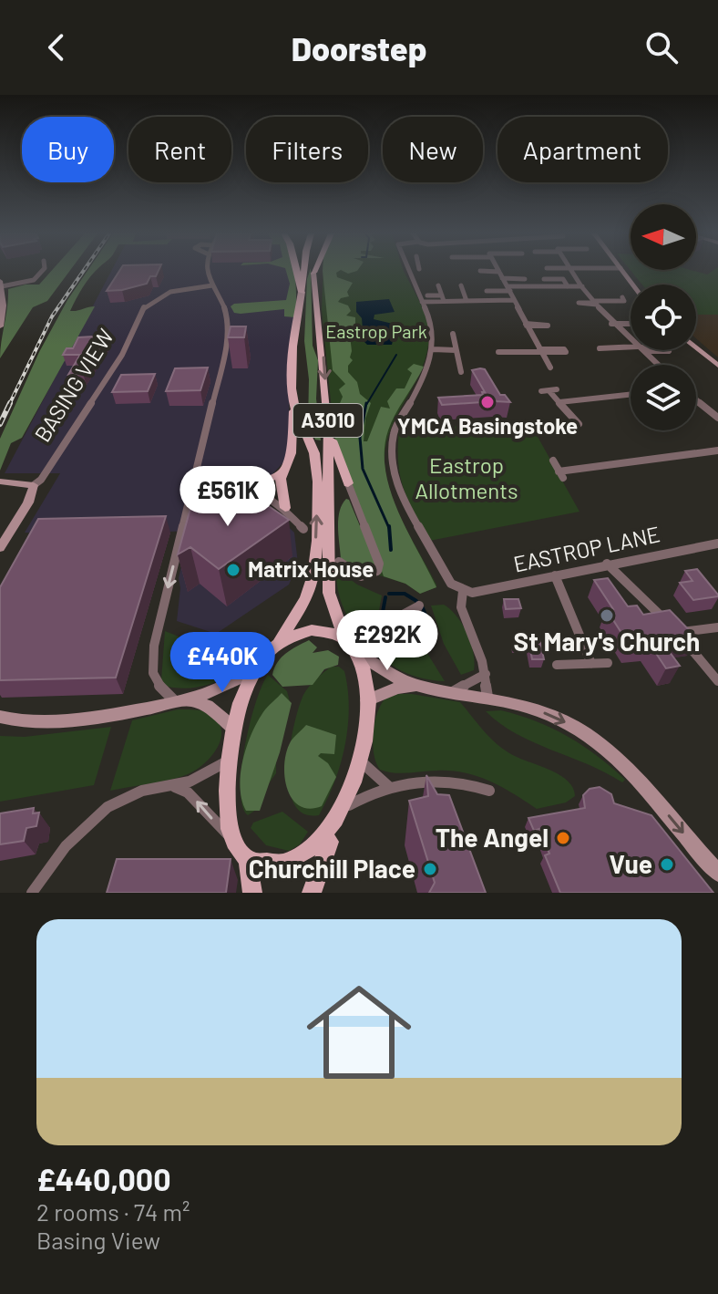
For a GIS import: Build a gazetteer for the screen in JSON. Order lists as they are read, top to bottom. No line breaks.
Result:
{"streets":{"main road":["A3010"],"street":["BASING VIEW","EASTROP LANE"]},"parks":["Eastrop Park","Eastrop Allotments"],"places":["YMCA Basingstoke","Matrix House","St Mary's Church","The Angel","Vue","Churchill Place"],"north":"left","page":{"header":"Doorstep","chip":["Buy","Rent","Filters","New","Apartment"],"price":["£561K","£292K","£440K"],"list":[{"name":"£440,000","note":"2 rooms · 74 m² · Basing View"}]}}
